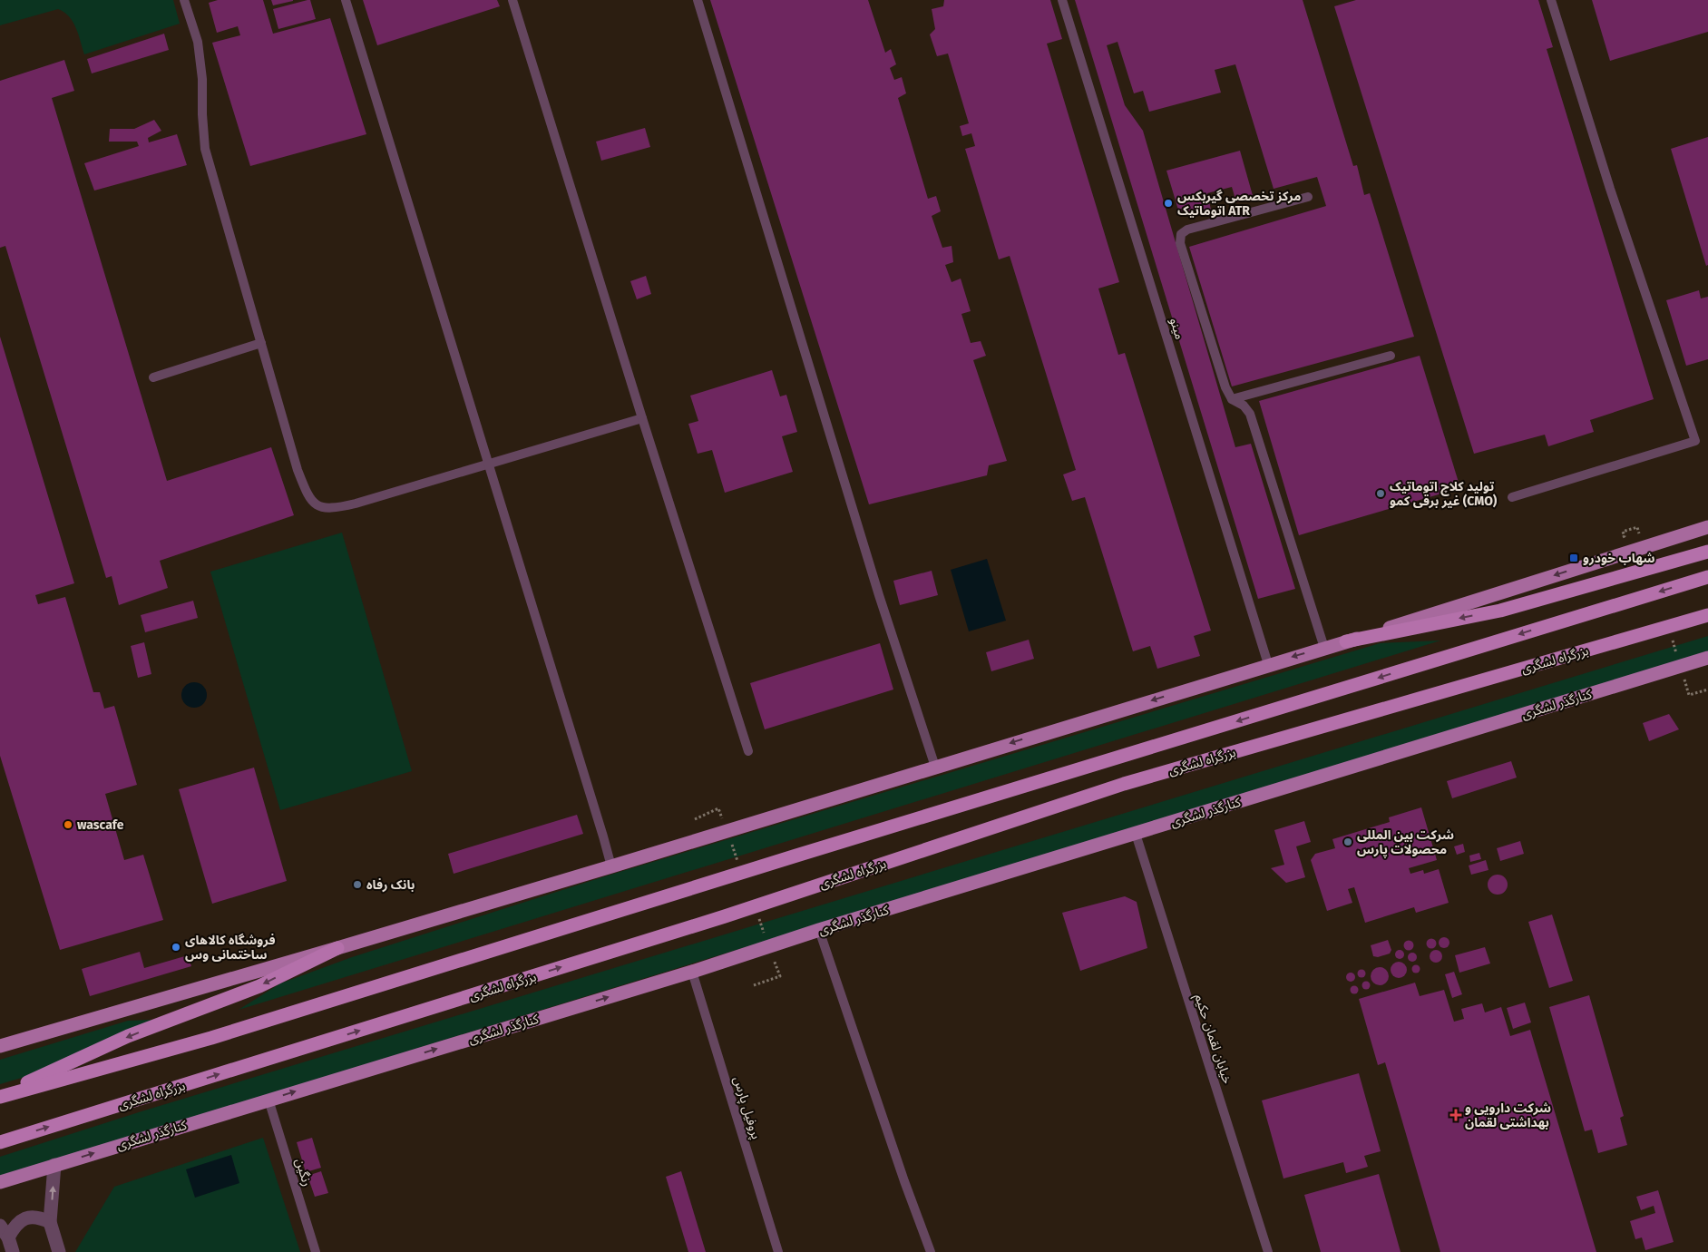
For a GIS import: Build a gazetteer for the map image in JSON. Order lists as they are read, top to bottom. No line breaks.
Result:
{"streets":{"highway":["بزرگراه لشگری"],"main road":["کنارگذر لشگری"],"lane":["مینو","خیابان لقمان حکیم","پروفیل پارس","رنگین"]},"crossings":[["کنارگذر لشگری","خیابان لقمان حکیم"],["کنارگذر لشگری","پروفیل پارس"],["کنارگذر لشگری","رنگین"]],"one_way":["کنارگذر لشگری"],"places":{"other":["مرکز تخصصی گیربکس اتوماتیک ATR","تولید کلاچ اتوماتیک غیر برقی کمو (CMO)","wascafe","شرکت بین المللی محصولات پارس","بانک رفاه","فروشگاه کالاهای ساختمانی وس"],"transit":["شهاب خودرو"],"health":["شرکت دارویی و بهداشتی لقمان"]}}
